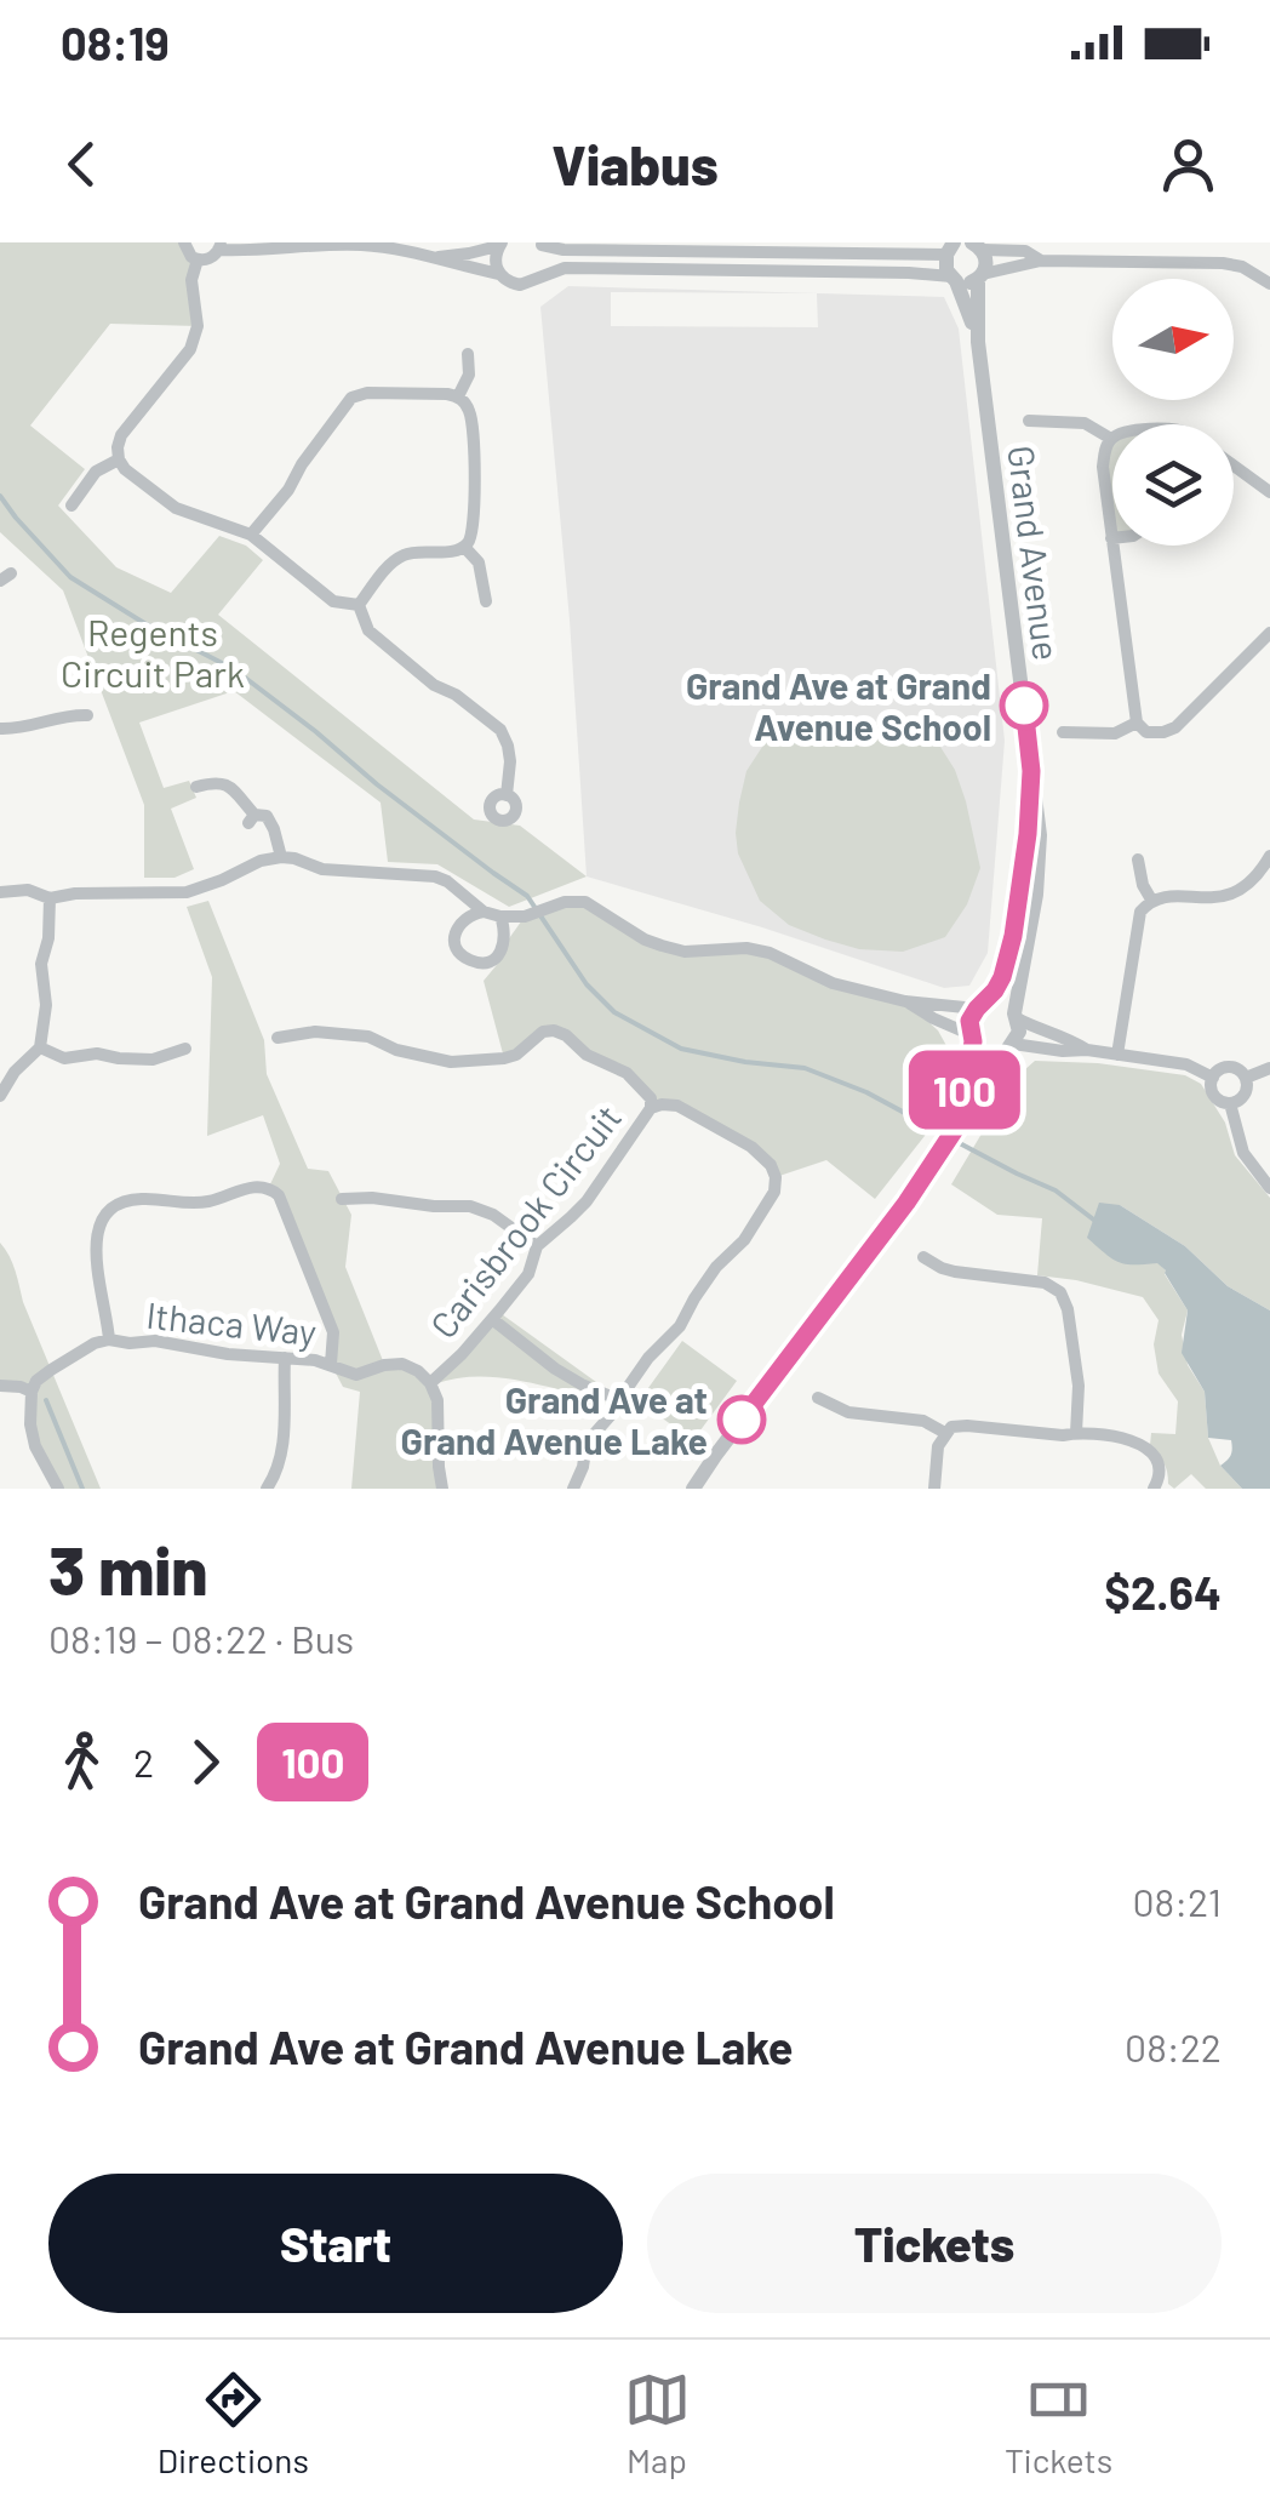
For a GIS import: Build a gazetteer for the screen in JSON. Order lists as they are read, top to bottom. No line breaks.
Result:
{"streets":{"street":["Grand Avenue","Carisbrook Circuit","Ithaca Way"]},"crossings":[["Carisbrook Circuit","Ithaca Way"]],"parks":["Regents Circuit Park"],"places":["Grand Ave at Grand Avenue School","Grand Ave at Grand Avenue Lake"],"lines":["bus line 100"],"north":"right","page":{"status":"08:19","header":"Viabus","on_map":"100","heading":["3 min","08:19 – 08:22 · Bus","$2.64"],"legs":["2","100"],"list":[{"name":"Grand Ave at Grand Avenue School","value":"08:21"},{"name":"Grand Ave at Grand Avenue Lake","value":"08:22"}],"buttons":["Start","Tickets"],"tabs":["Directions","Map","Tickets"]}}
